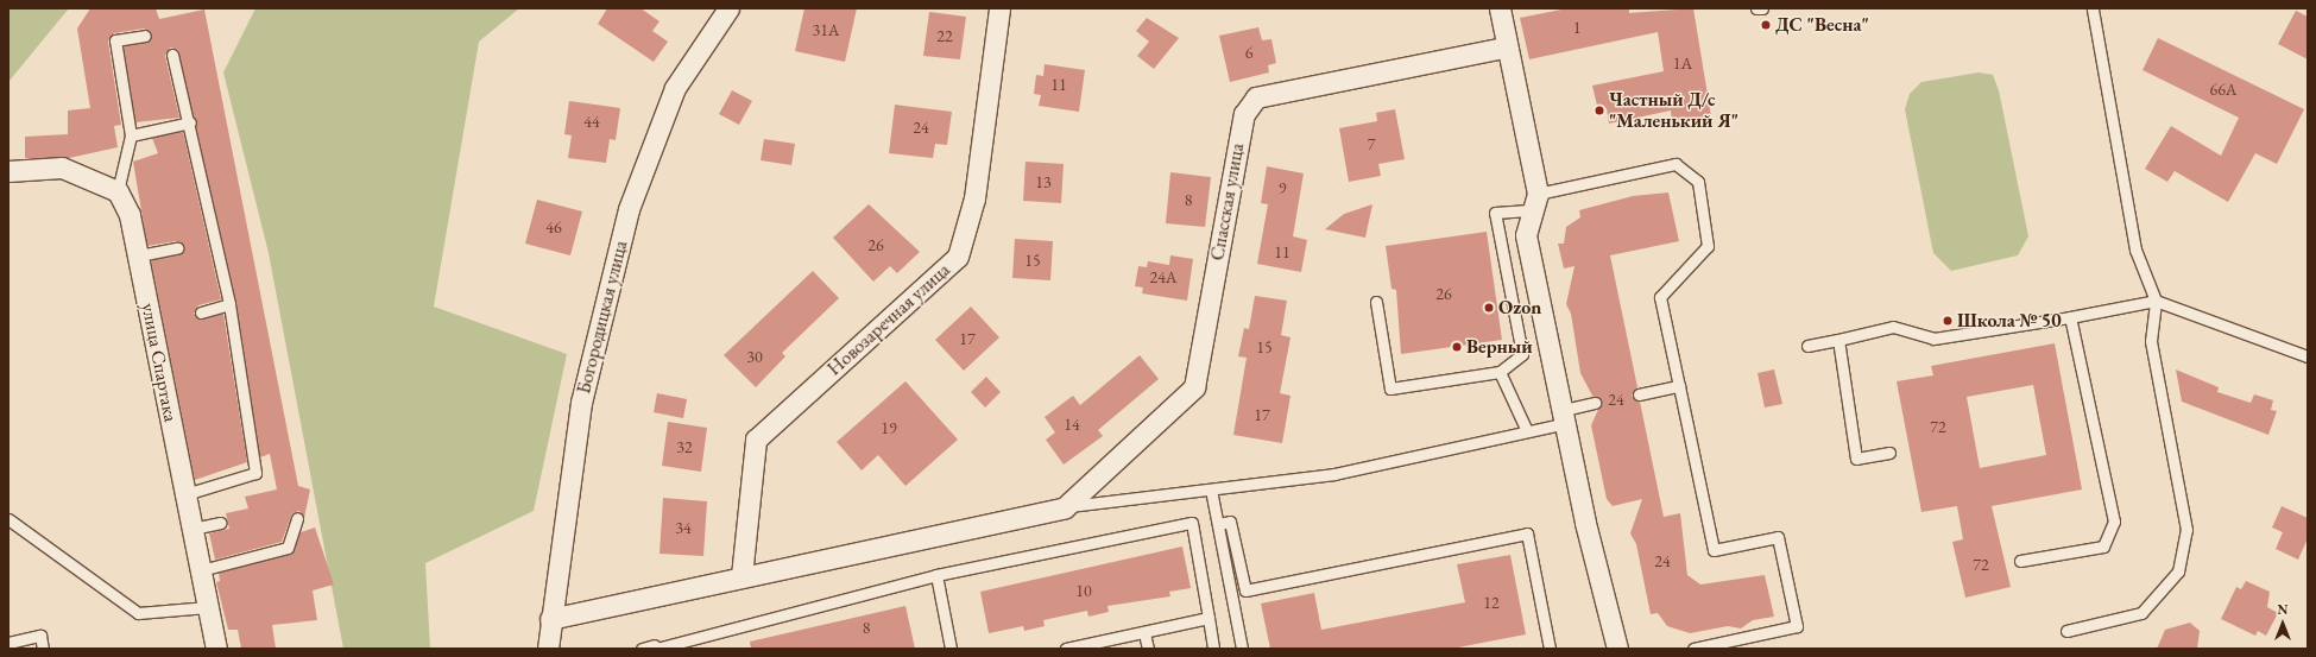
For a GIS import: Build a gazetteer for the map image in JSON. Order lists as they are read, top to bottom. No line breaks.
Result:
{"streets":{"street":["Спасская улица","Богородицкая улица","Новозаречная улица","улица Спартака"]},"places":["ДС \"Весна\"","Частный Д/с \"Маленький Я\"","Ozon","Школа № 50","Верный"],"house_numbers":["1","31А","22","6","1А","11","66А","44","24","7","13","9","8","46","26","11","15","24А","26","17","15","30","24","17","14","72","19","32","34","24","72","10","12","8"],"north":"top"}
